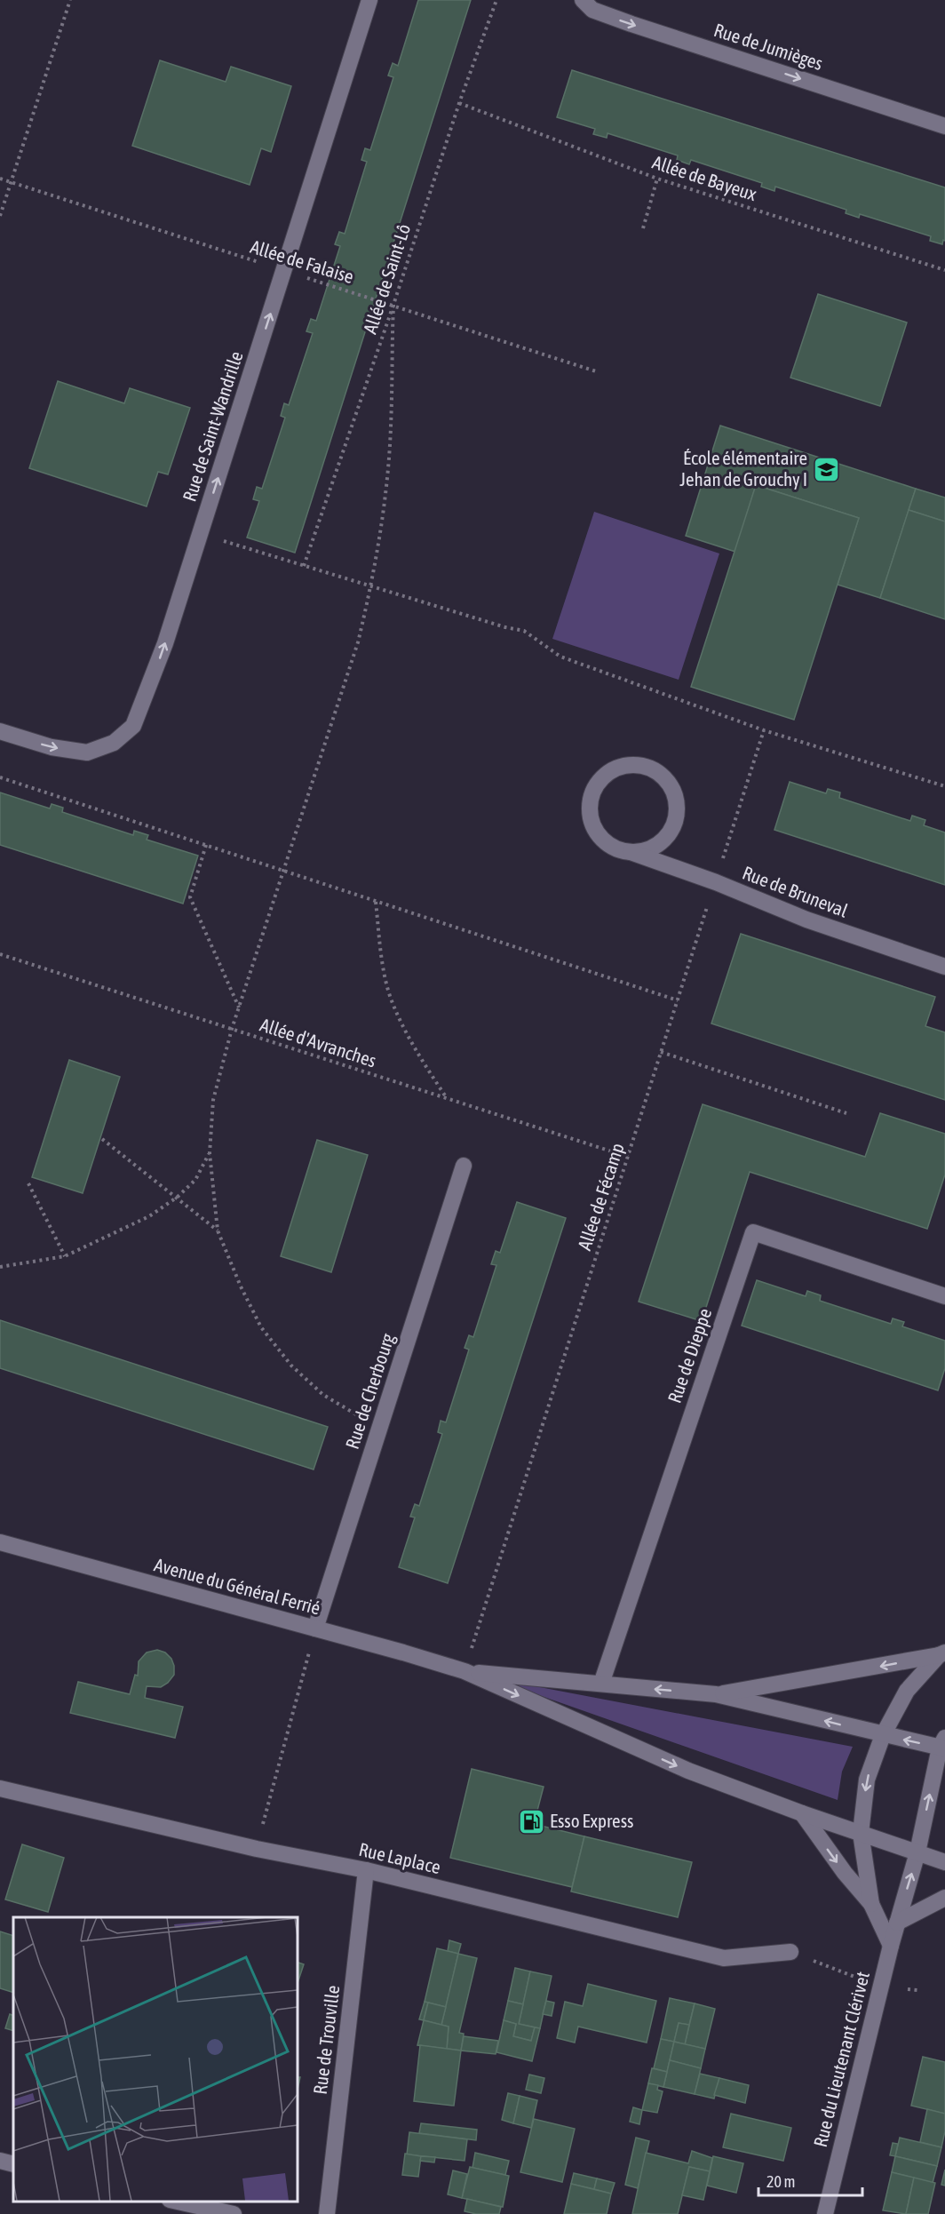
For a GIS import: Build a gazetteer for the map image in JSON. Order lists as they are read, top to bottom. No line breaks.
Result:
{"streets":{"street":["Rue de Jumièges","Rue de Saint-Wandrille","Rue de Bruneval","Rue de Dieppe","Rue de Cherbourg","Avenue du Général Ferrié","Rue Laplace","Rue de Trouville","Rue du Lieutenant Clérivet"],"path":["Allée de Bayeux","Allée de Falaise","Allée de Saint-Lô","Allée d'Avranches","Allée de Fécamp"]},"crossings":[["Allée de Bayeux","Allée de Saint-Lô"],["Allée de Falaise","Allée de Saint-Lô"],["Allée de Falaise","Rue de Saint-Wandrille"],["Rue de Bruneval","Allée de Fécamp"],["Allée d'Avranches","Allée de Fécamp"],["Allée de Fécamp","Avenue du Général Ferrié"],["Rue de Cherbourg","Avenue du Général Ferrié"],["Rue Laplace","Rue de Trouville"]],"one_way":["Rue de Jumièges","Rue de Saint-Wandrille"],"places":{"school or university":["École élémentaire Jehan de Grouchy I"],"fuel station":["Esso Express"]},"scale_bar":"20 m"}
